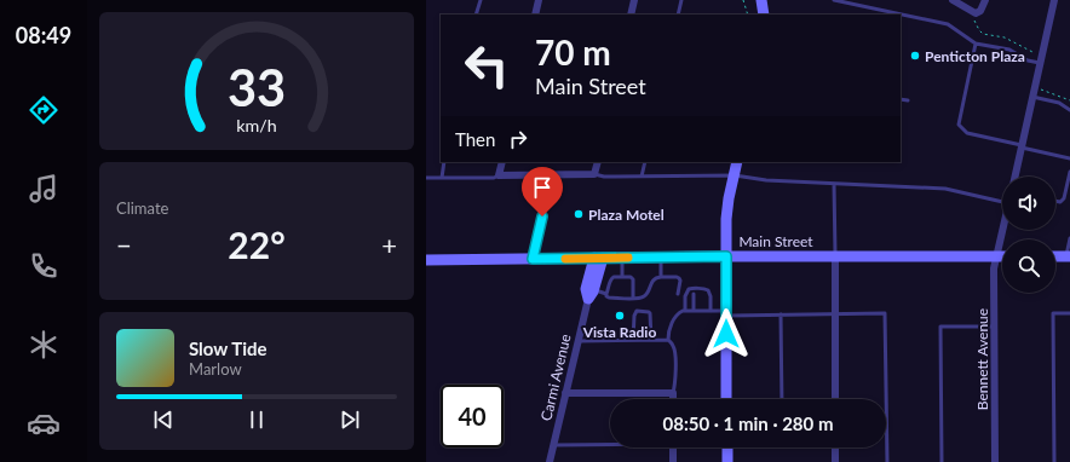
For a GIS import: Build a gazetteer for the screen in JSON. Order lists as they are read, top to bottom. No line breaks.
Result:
{"streets":{"main road":["Main Street"],"street":["Bennett Avenue","Carmi Avenue"]},"crossings":[["Main Street","Bennett Avenue"]],"places":["Penticton Plaza","Plaza Motel","Vista Radio"],"page":{"tabs":"08:49","turn":["70 m","Main Street"],"then":"Then","tile":"Climate","heat":["−","22°","+"],"song":["Slow Tide","Marlow"],"limit":"40","trip":"08:50 · 1 min · 280 m","gauge":["33","km/h"]}}
